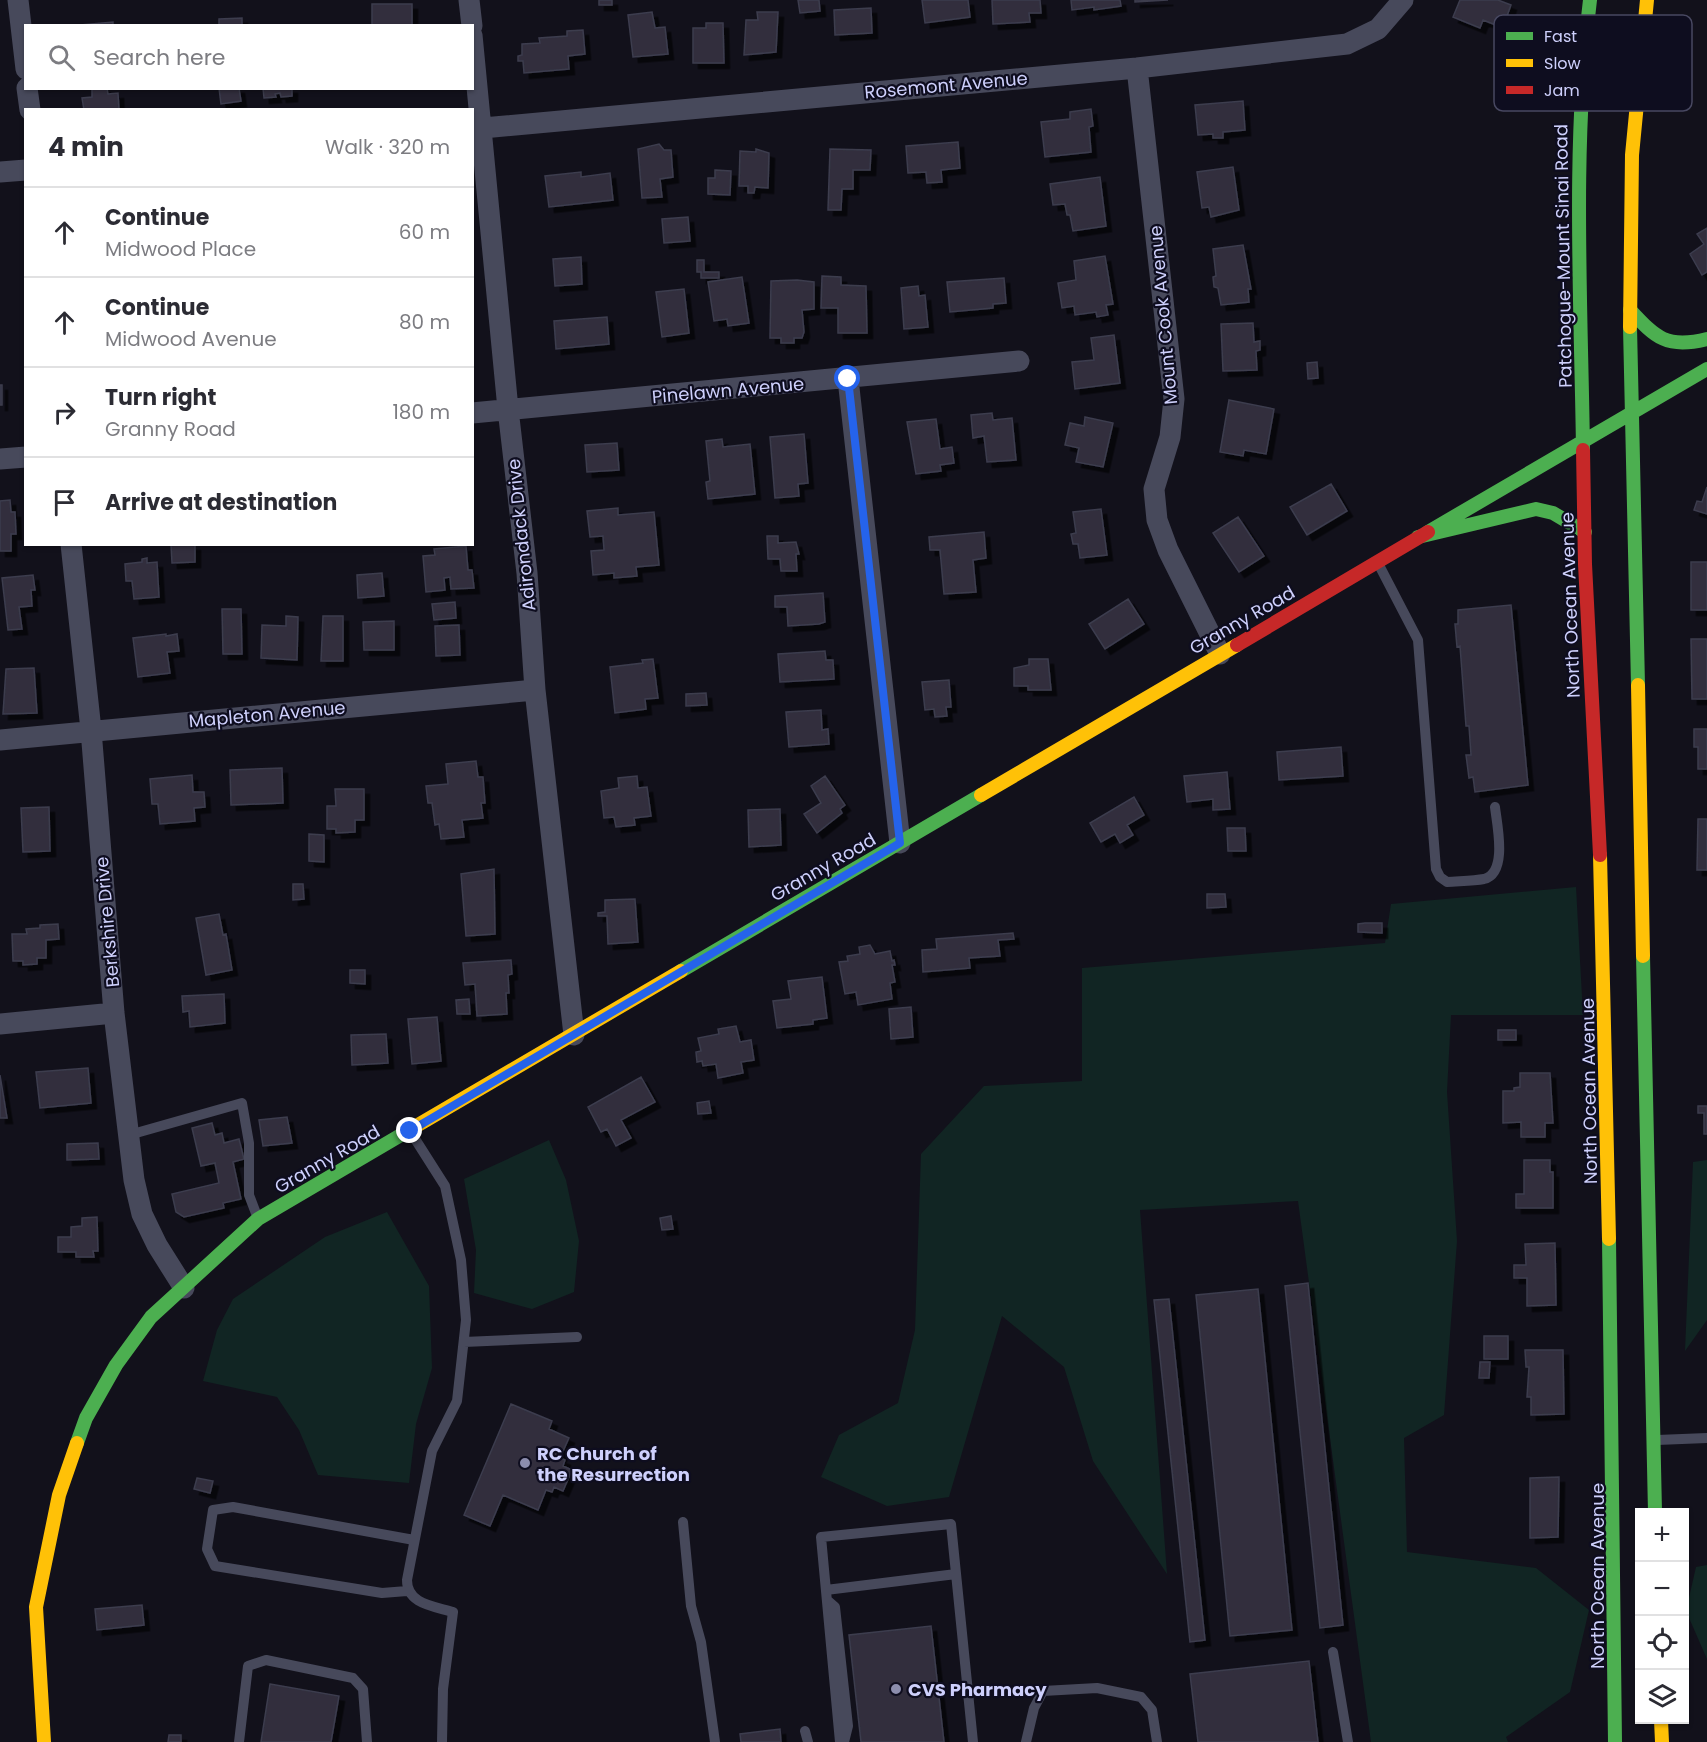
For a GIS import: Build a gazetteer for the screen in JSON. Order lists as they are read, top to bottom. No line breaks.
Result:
{"streets":{"main road":["Patchogue-Mount Sinai Road","North Ocean Avenue","Granny Road"],"street":["Rosemont Avenue","Mount Cook Avenue","Pinelawn Avenue","Adirondack Drive","Mapleton Avenue","Berkshire Drive"]},"crossings":[["Rosemont Avenue","Mount Cook Avenue"],["Rosemont Avenue","Adirondack Drive"],["Patchogue-Mount Sinai Road","North Ocean Avenue"],["Patchogue-Mount Sinai Road","Granny Road"],["Mount Cook Avenue","Granny Road"],["Pinelawn Avenue","Adirondack Drive"],["Adirondack Drive","Granny Road"],["Adirondack Drive","Mapleton Avenue"],["North Ocean Avenue","Granny Road"],["Granny Road","Berkshire Drive"],["Mapleton Avenue","Berkshire Drive"]],"places":["RC Church of the Resurrection","CVS Pharmacy"],"legend":["Fast","Slow","Jam"],"page":{"search":"Search here","heading":["4 min","Walk · 320 m"],"list":[["Continue","Midwood Place","60 m"],["Continue","Midwood Avenue","80 m"],["Turn right","Granny Road","180 m"],"Arrive at destination"],"map_buttons":["+","−"]}}
